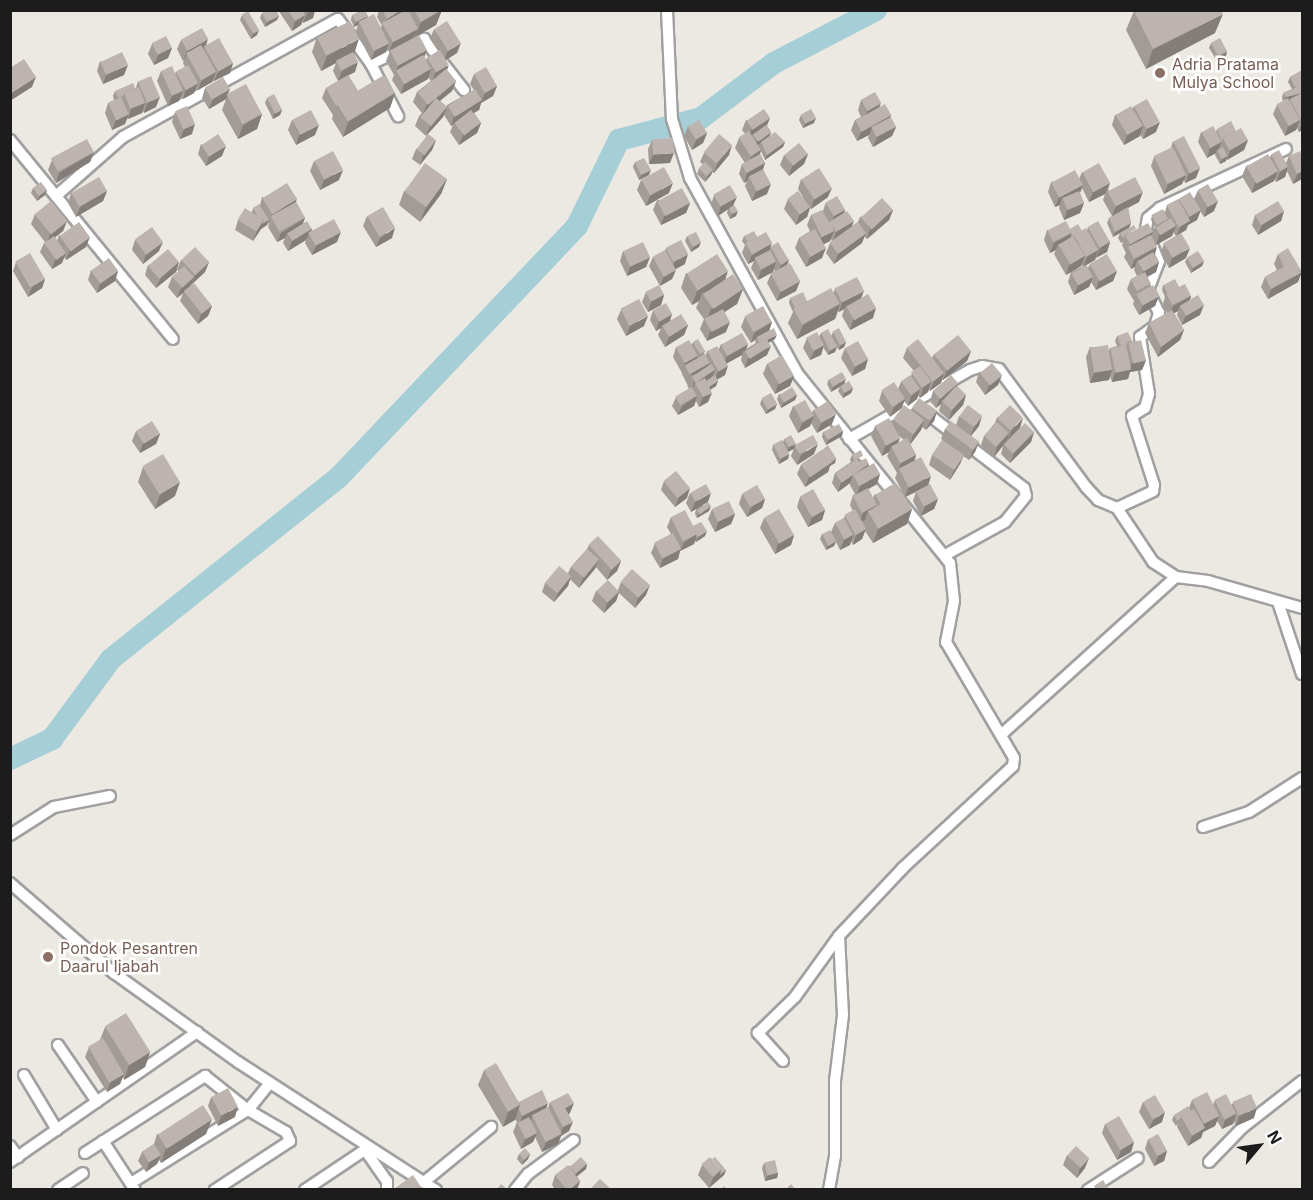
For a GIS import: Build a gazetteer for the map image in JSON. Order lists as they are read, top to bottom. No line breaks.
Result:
{"places":["Adria Pratama Mulya School","Pondok Pesantren Daarul Ijabah"],"north":"top right"}
